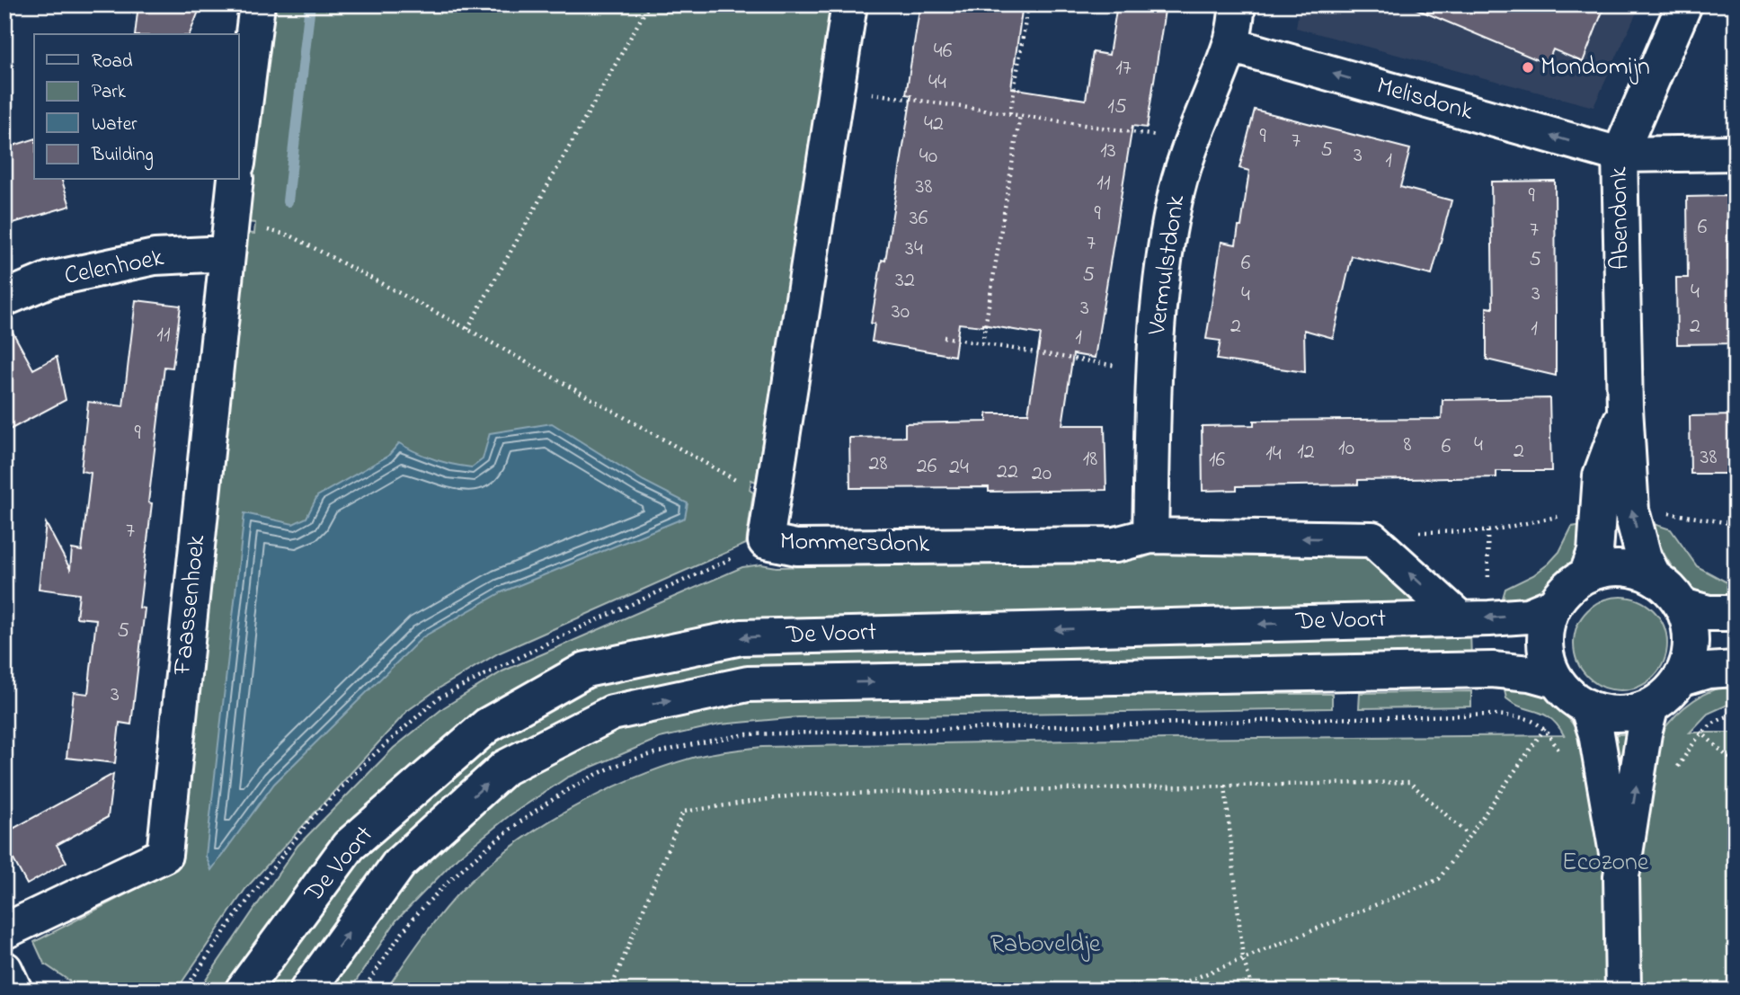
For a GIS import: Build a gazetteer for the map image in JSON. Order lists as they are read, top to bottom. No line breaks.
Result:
{"streets":{"street":["Melisdonk","Abendonk","Vermulstdonk","Celenhoek","Mommersdonk","Faassenhoek","De Voort"]},"crossings":[["Melisdonk","Abendonk"],["Melisdonk","Vermulstdonk"],["Abendonk","De Voort"],["Vermulstdonk","Mommersdonk"],["Celenhoek","Faassenhoek"]],"one_way":["Melisdonk"],"parks":["Ecozone","Raboveldje"],"places":["Mondomijn"],"house_numbers":["46","17","44","15","42","9","7","5","13","3","40","1","11","38","9","9","36","6","7","7","34","5","6","5","32","4","3","4","3","30","2","2","1","11","1","9","8","4","6","10","2","12","14","38","18","16","28","26","24","22","20","7","5","3"],"legend":["Road","Park","Water","Building"]}
